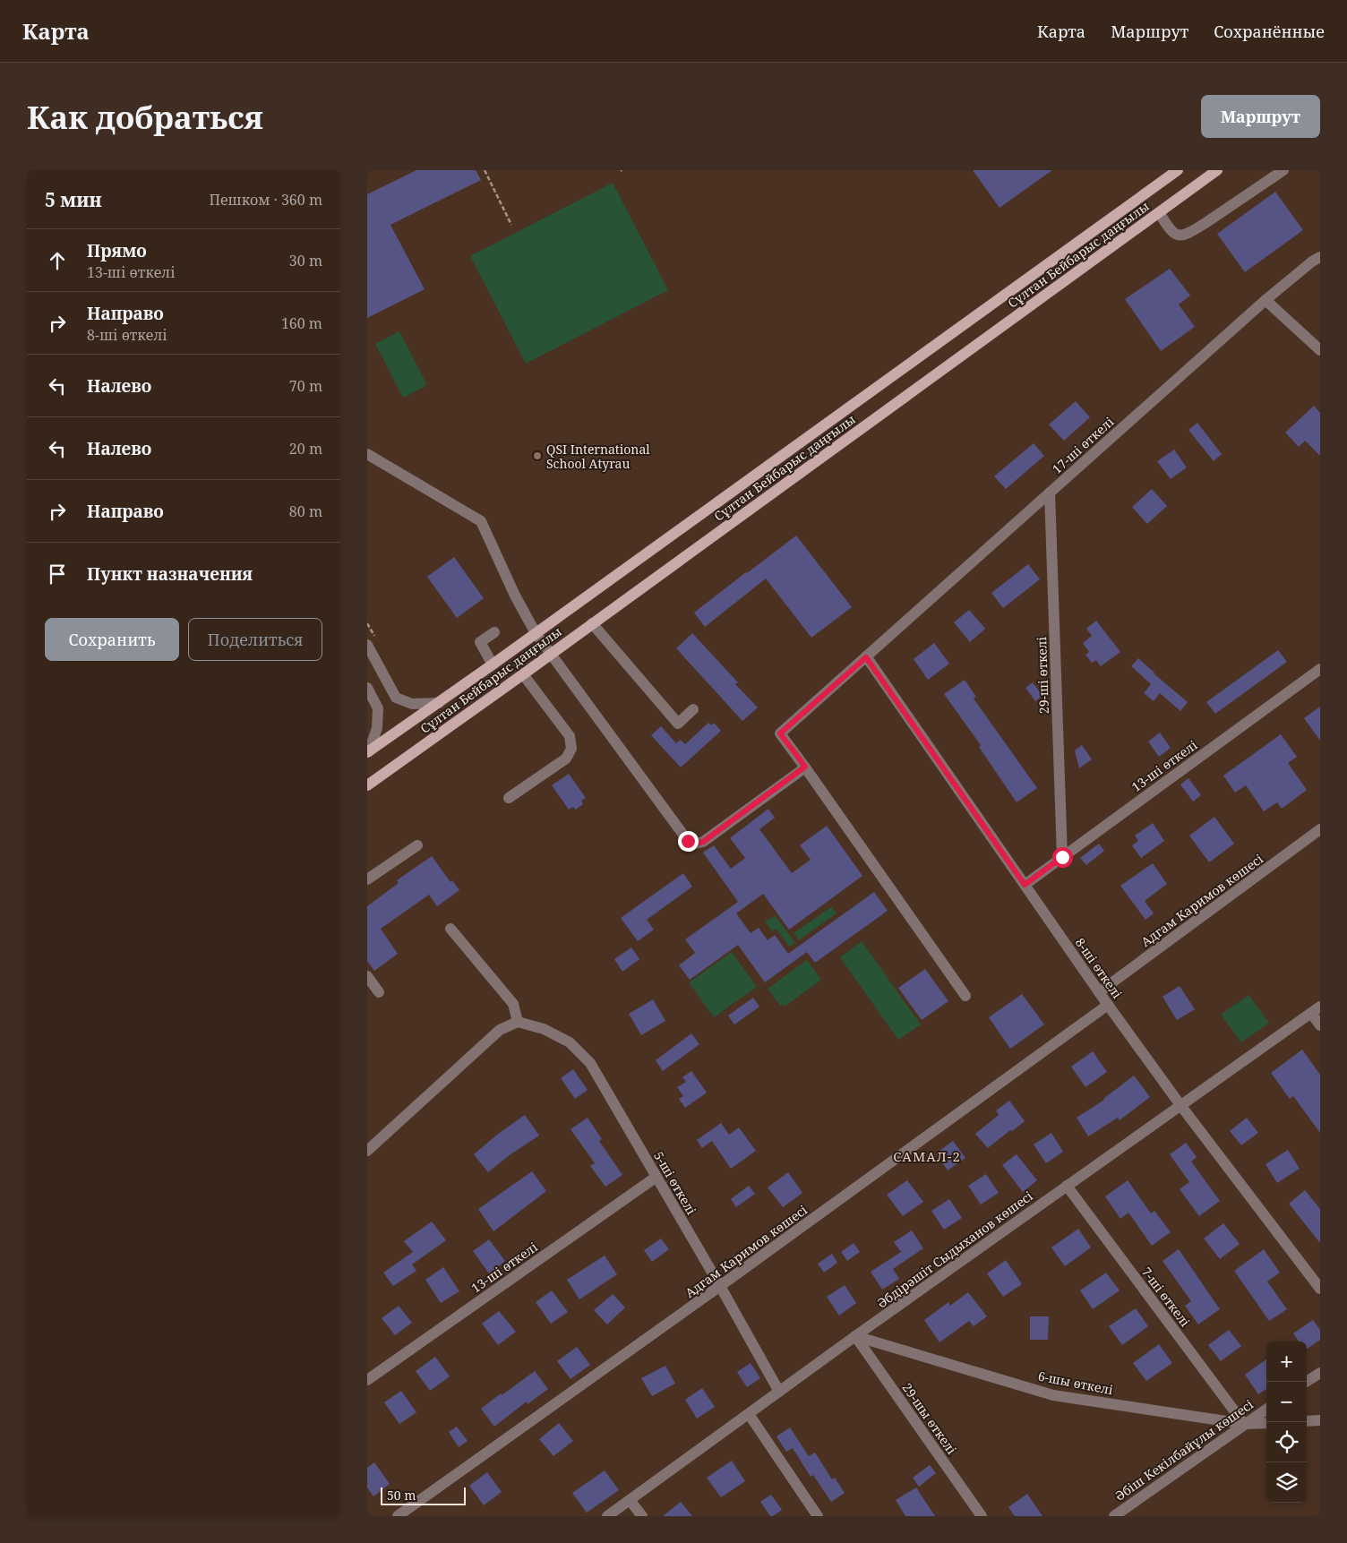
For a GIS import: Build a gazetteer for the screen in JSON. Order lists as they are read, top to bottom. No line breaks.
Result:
{"streets":{"main road":["Сұлтан Бейбарыс даңғылы"],"street":["17-ші өткелі","29-ші өткелі","13-ші өткелі","Адгам Каримов көшесі","8-ші өткелі","5-ші өткелі","Әбдірәшіт Сыдыханов көшесі","7-ші өткелі","6-шы өткелі","29-шы өткелі","Әбіш Кекілбайұлы көшесі"]},"crossings":[["17-ші өткелі","29-ші өткелі"],["17-ші өткелі","8-ші өткелі"],["29-ші өткелі","13-ші өткелі"],["13-ші өткелі","8-ші өткелі"],["13-ші өткелі","5-ші өткелі"],["Адгам Каримов көшесі","8-ші өткелі"],["Адгам Каримов көшесі","5-ші өткелі"],["8-ші өткелі","Әбдірәшіт Сыдыханов көшесі"],["5-ші өткелі","Әбдірәшіт Сыдыханов көшесі"],["Әбдірәшіт Сыдыханов көшесі","7-ші өткелі"],["Әбдірәшіт Сыдыханов көшесі","6-шы өткелі"],["Әбдірәшіт Сыдыханов көшесі","29-шы өткелі"],["7-ші өткелі","6-шы өткелі"],["7-ші өткелі","Әбіш Кекілбайұлы көшесі"],["6-шы өткелі","29-шы өткелі"],["6-шы өткелі","Әбіш Кекілбайұлы көшесі"]],"districts":["САМАЛ-2"],"places":["QSI International School Atyrau"],"scale_bar":"50 m","page":{"header":"Карта","nav":["Карта","Маршрут","Сохранённые"],"buttons":["Маршрут",["Сохранить","Поделиться"]],"title":"Как добраться","heading":["5 мин","Пешком · 360 m"],"list":[["Прямо","13-ші өткелі","30 m"],["Направо","8-ші өткелі","160 m"],["Налево","70 m"],["Налево","20 m"],["Направо","80 m"],"Пункт назначения"],"map_buttons":["+","−"],"scale":"50 m"}}
